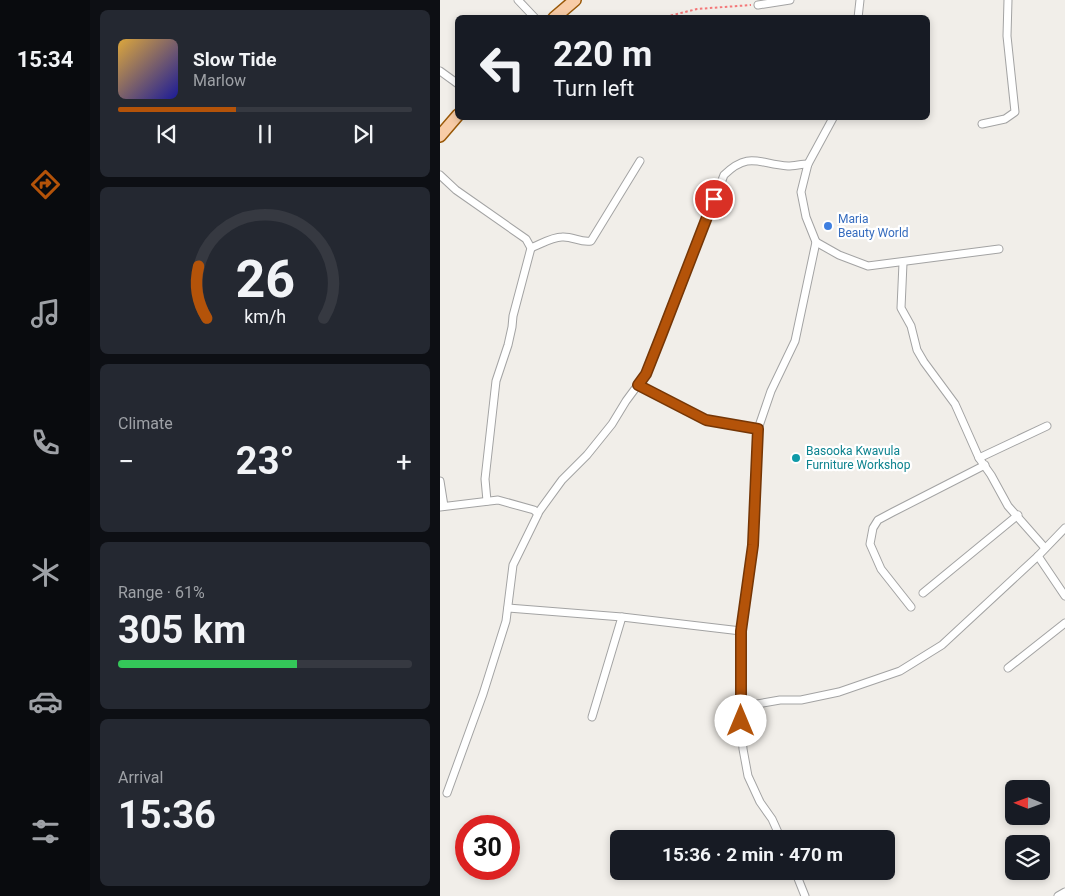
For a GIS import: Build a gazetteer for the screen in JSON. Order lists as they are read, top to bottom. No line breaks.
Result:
{"places":["Maria Beauty World","Basooka Kwavula Furniture Workshop"],"north":"left","page":{"tabs":"15:34","turn":["220 m","Turn left"],"song":["Slow Tide","Marlow"],"tile":["Climate",["Range · 61%","305 km"],["Arrival","15:36"]],"heat":["−","23°","+"],"limit":"30","trip":"15:36 · 2 min · 470 m","gauge":["26","km/h"]}}
